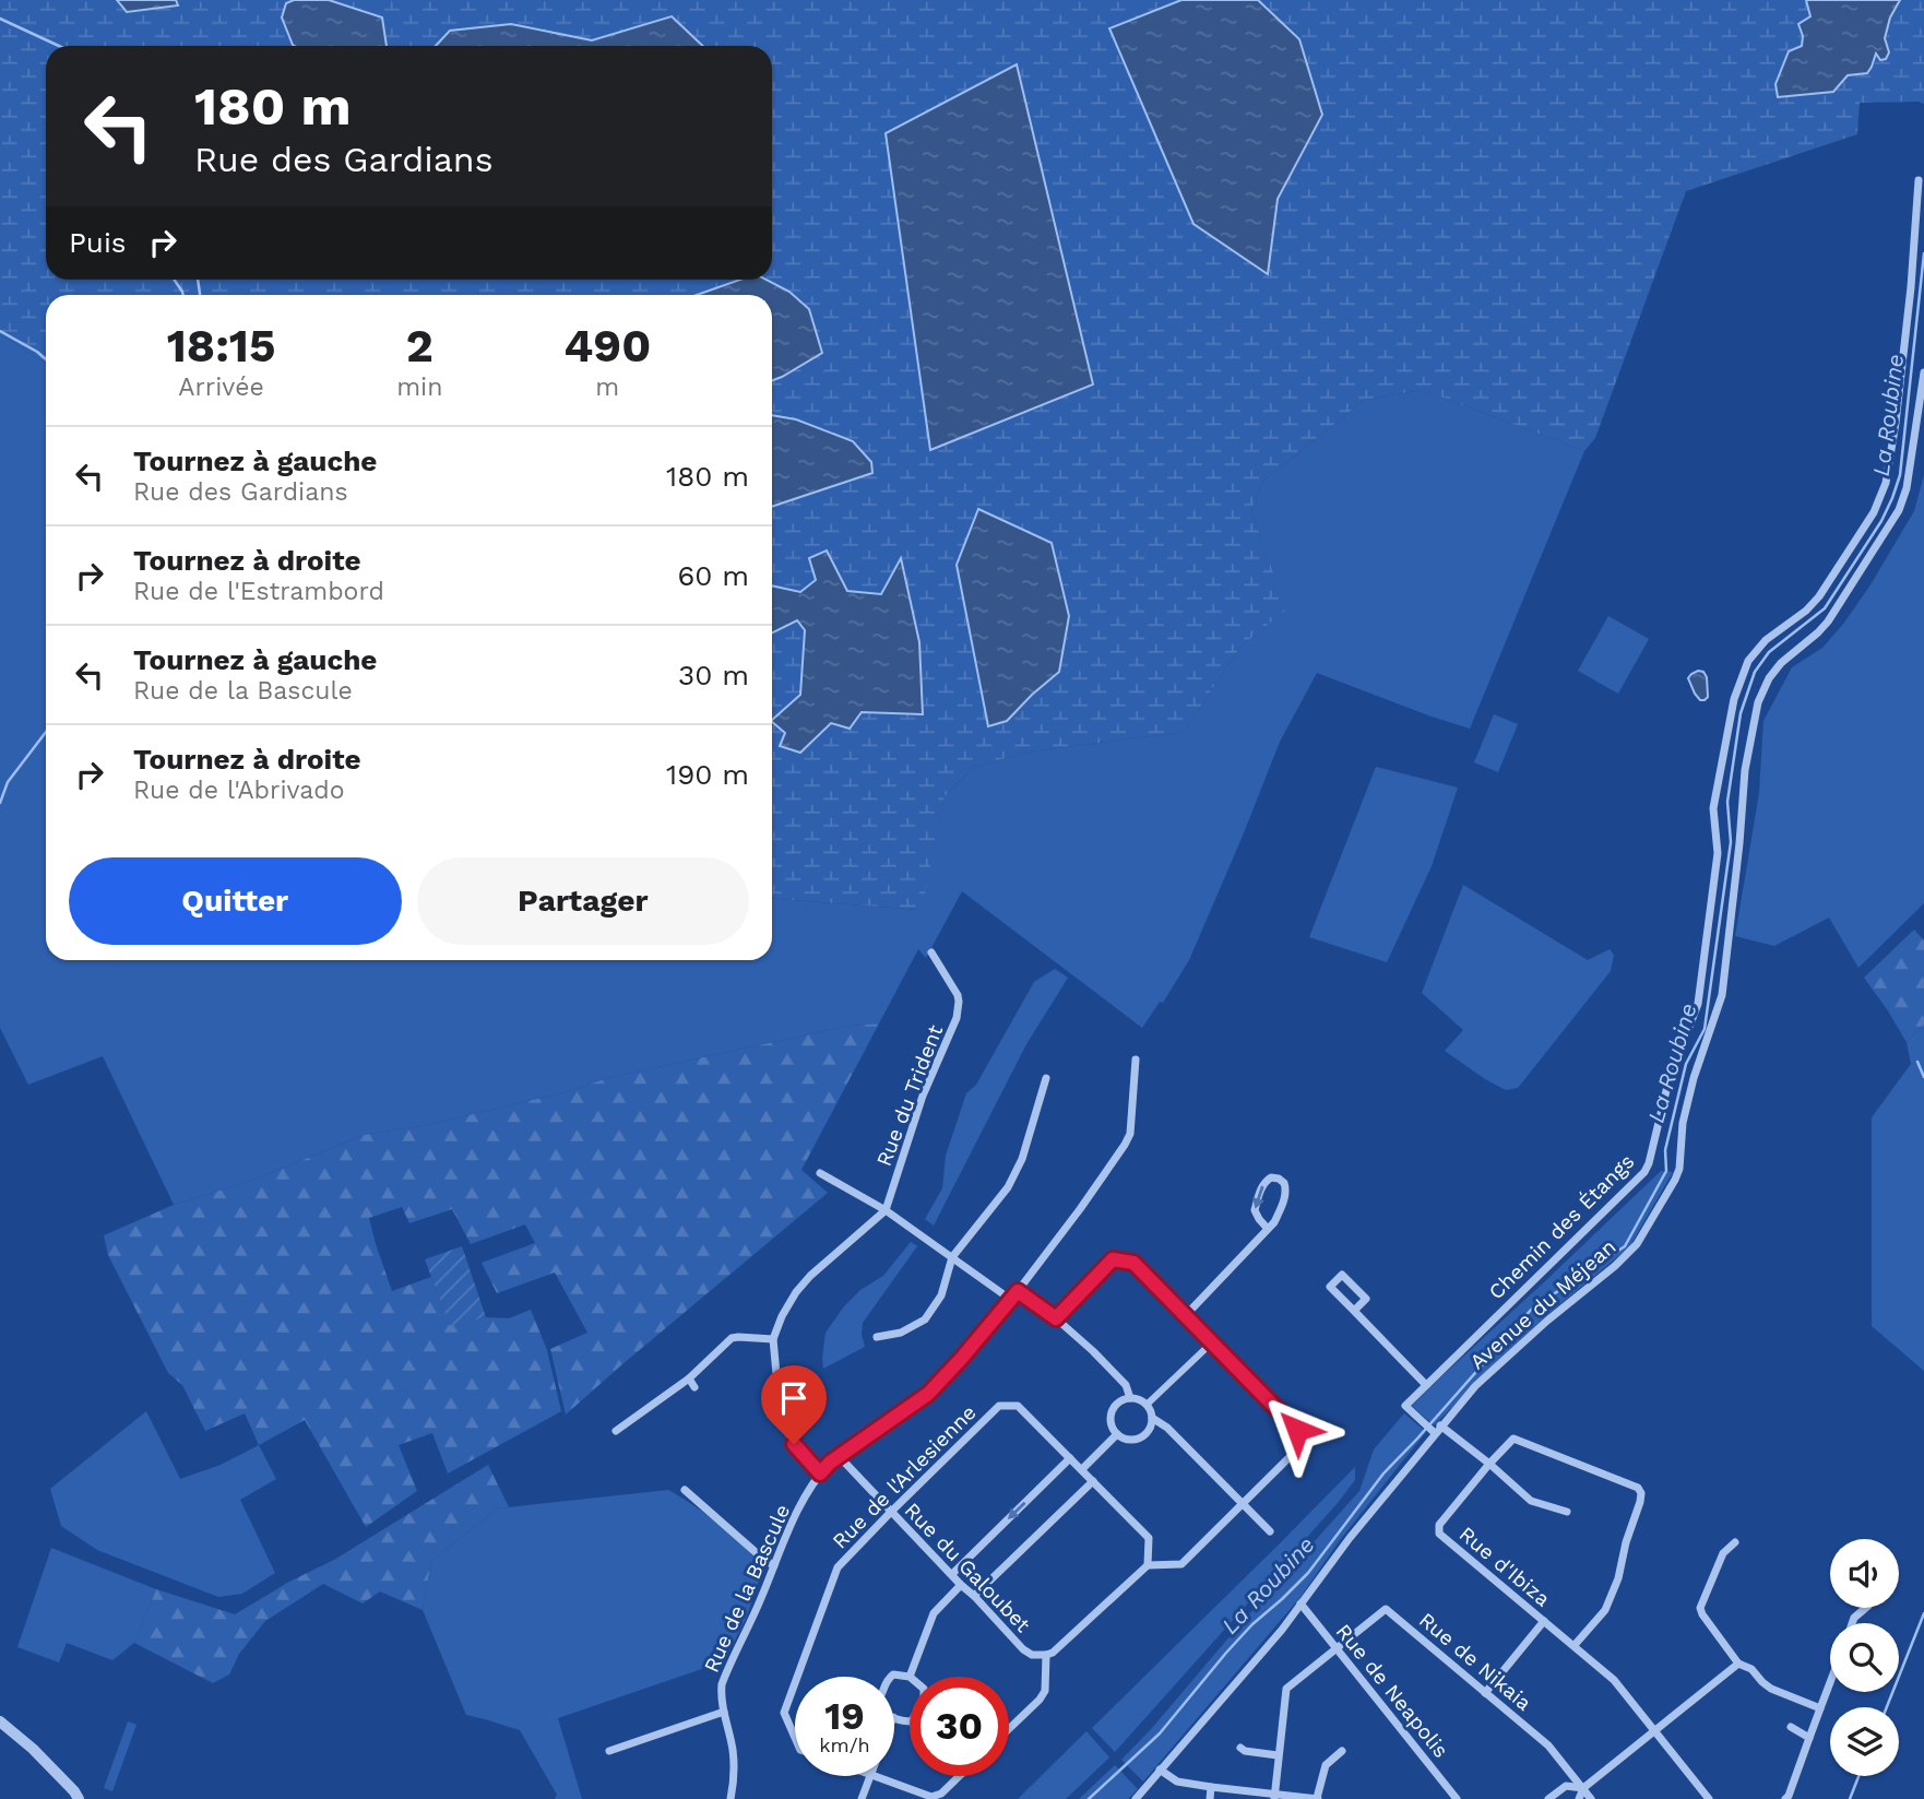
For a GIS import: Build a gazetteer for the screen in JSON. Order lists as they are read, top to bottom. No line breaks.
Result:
{"streets":{"street":["Rue du Trident","Chemin des Étangs","Avenue du Méjean","Rue de l'Arlesienne","Rue d'Ibiza","Rue du Galoubet","Rue de la Bascule","Rue de Nikaia","Rue de Neapolis"]},"crossings":[["Chemin des Étangs","Avenue du Méjean"],["Avenue du Méjean","Rue de Neapolis"],["Rue de l'Arlesienne","Rue du Galoubet"],["Rue du Galoubet","Rue de la Bascule"],["Rue de Nikaia","Rue de Neapolis"]],"water":["La Roubine"],"page":{"turn":["180 m","Rue des Gardians"],"then":"Puis","eta":["18:15","Arrivée","2","min","490","m"],"list":[{"name":"Tournez à gauche","note":"Rue des Gardians","value":"180 m"},{"name":"Tournez à droite","note":"Rue de l'Estrambord","value":"60 m"},{"name":"Tournez à gauche","note":"Rue de la Bascule","value":"30 m"},{"name":"Tournez à droite","note":"Rue de l'Abrivado","value":"190 m"}],"buttons":["Quitter","Partager"],"speed":"19 km/h","limit":"30"}}
